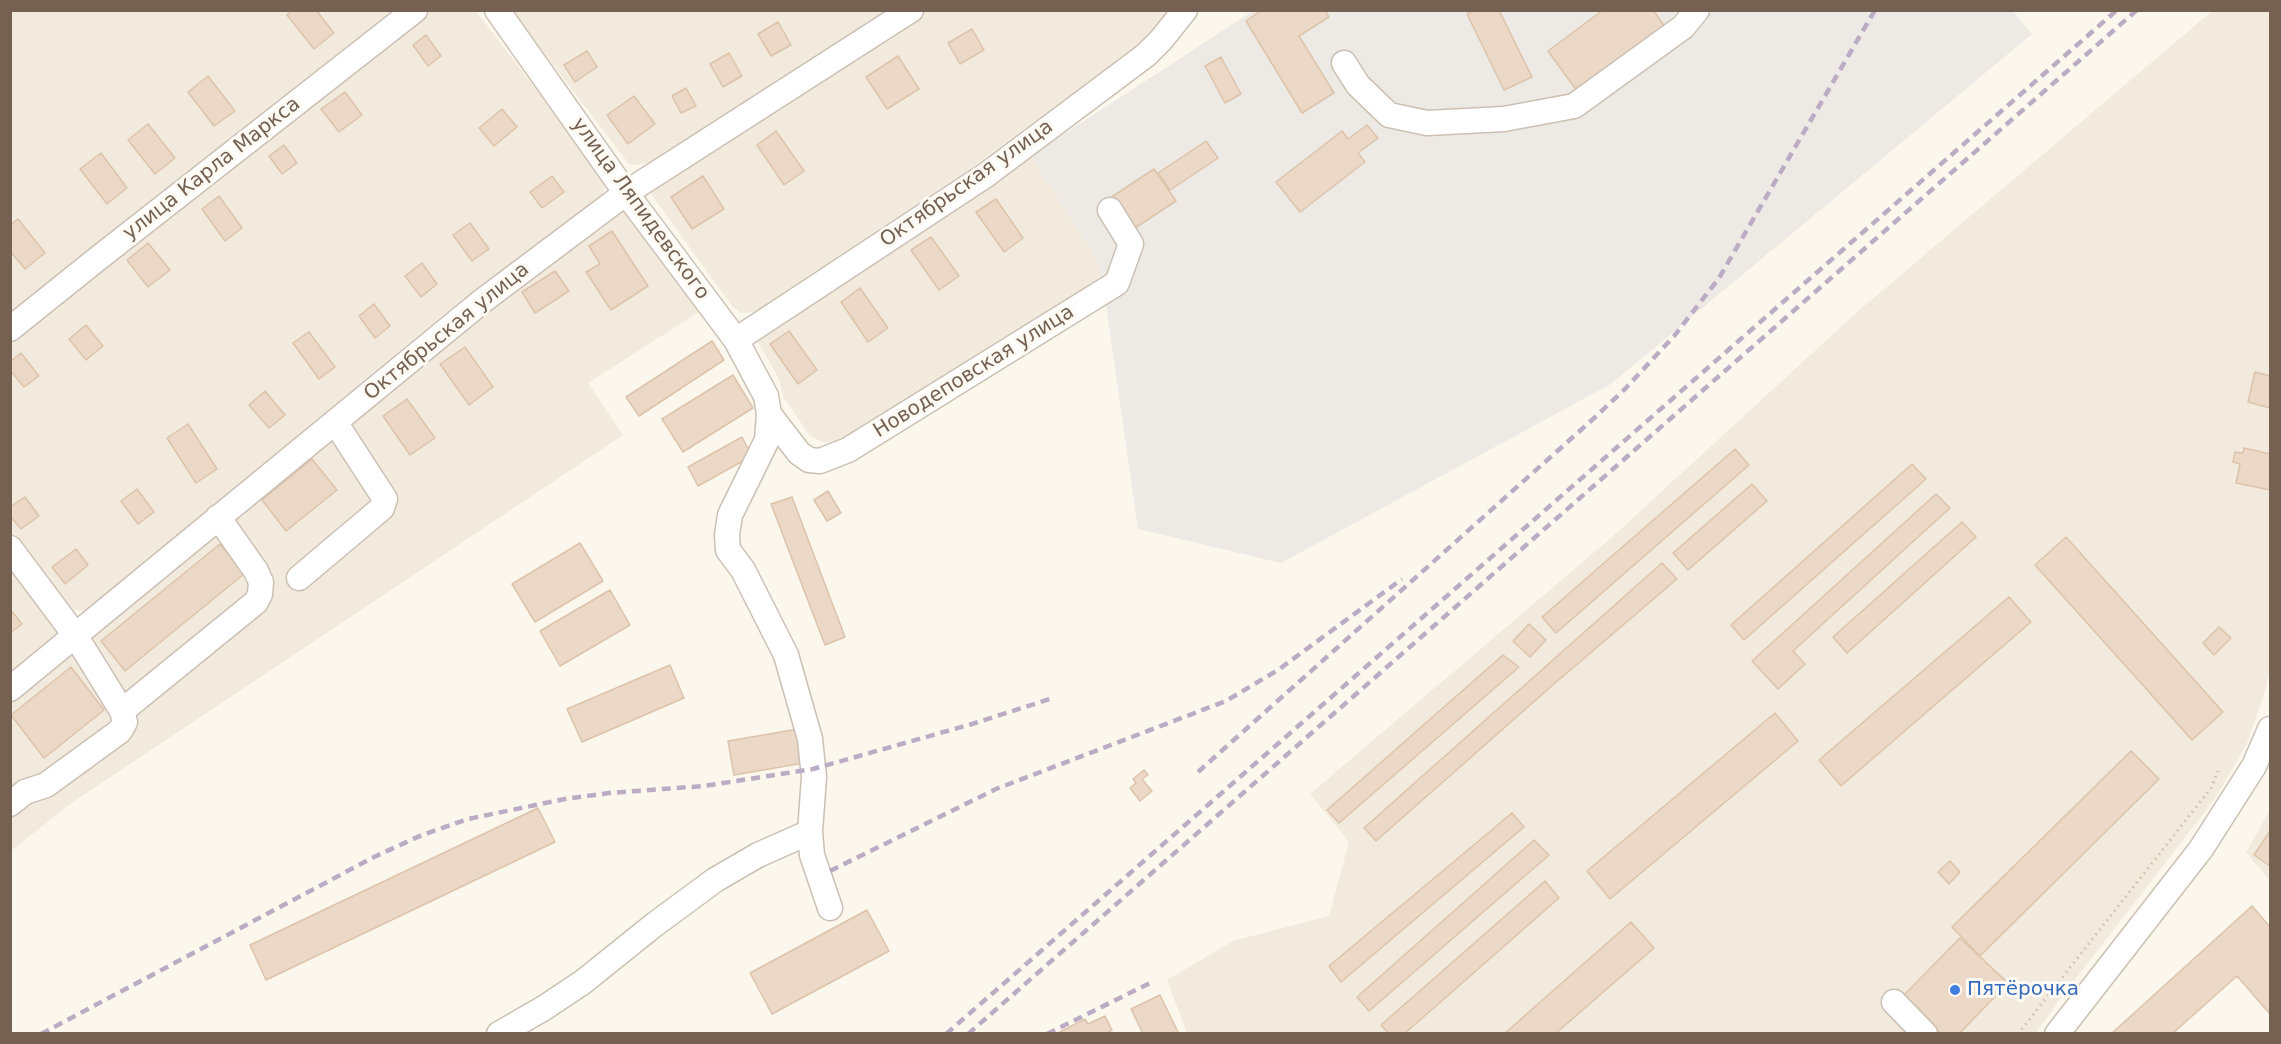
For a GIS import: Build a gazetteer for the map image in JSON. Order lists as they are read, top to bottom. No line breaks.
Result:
{"streets":{"street":["улица Карла Маркса","Октябрьская улица","улица Ляпидевского","Новодеповская улица"]},"crossings":[["Октябрьская улица","улица Ляпидевского"],["улица Ляпидевского","Новодеповская улица"]],"places":["Пятёрочка"]}
